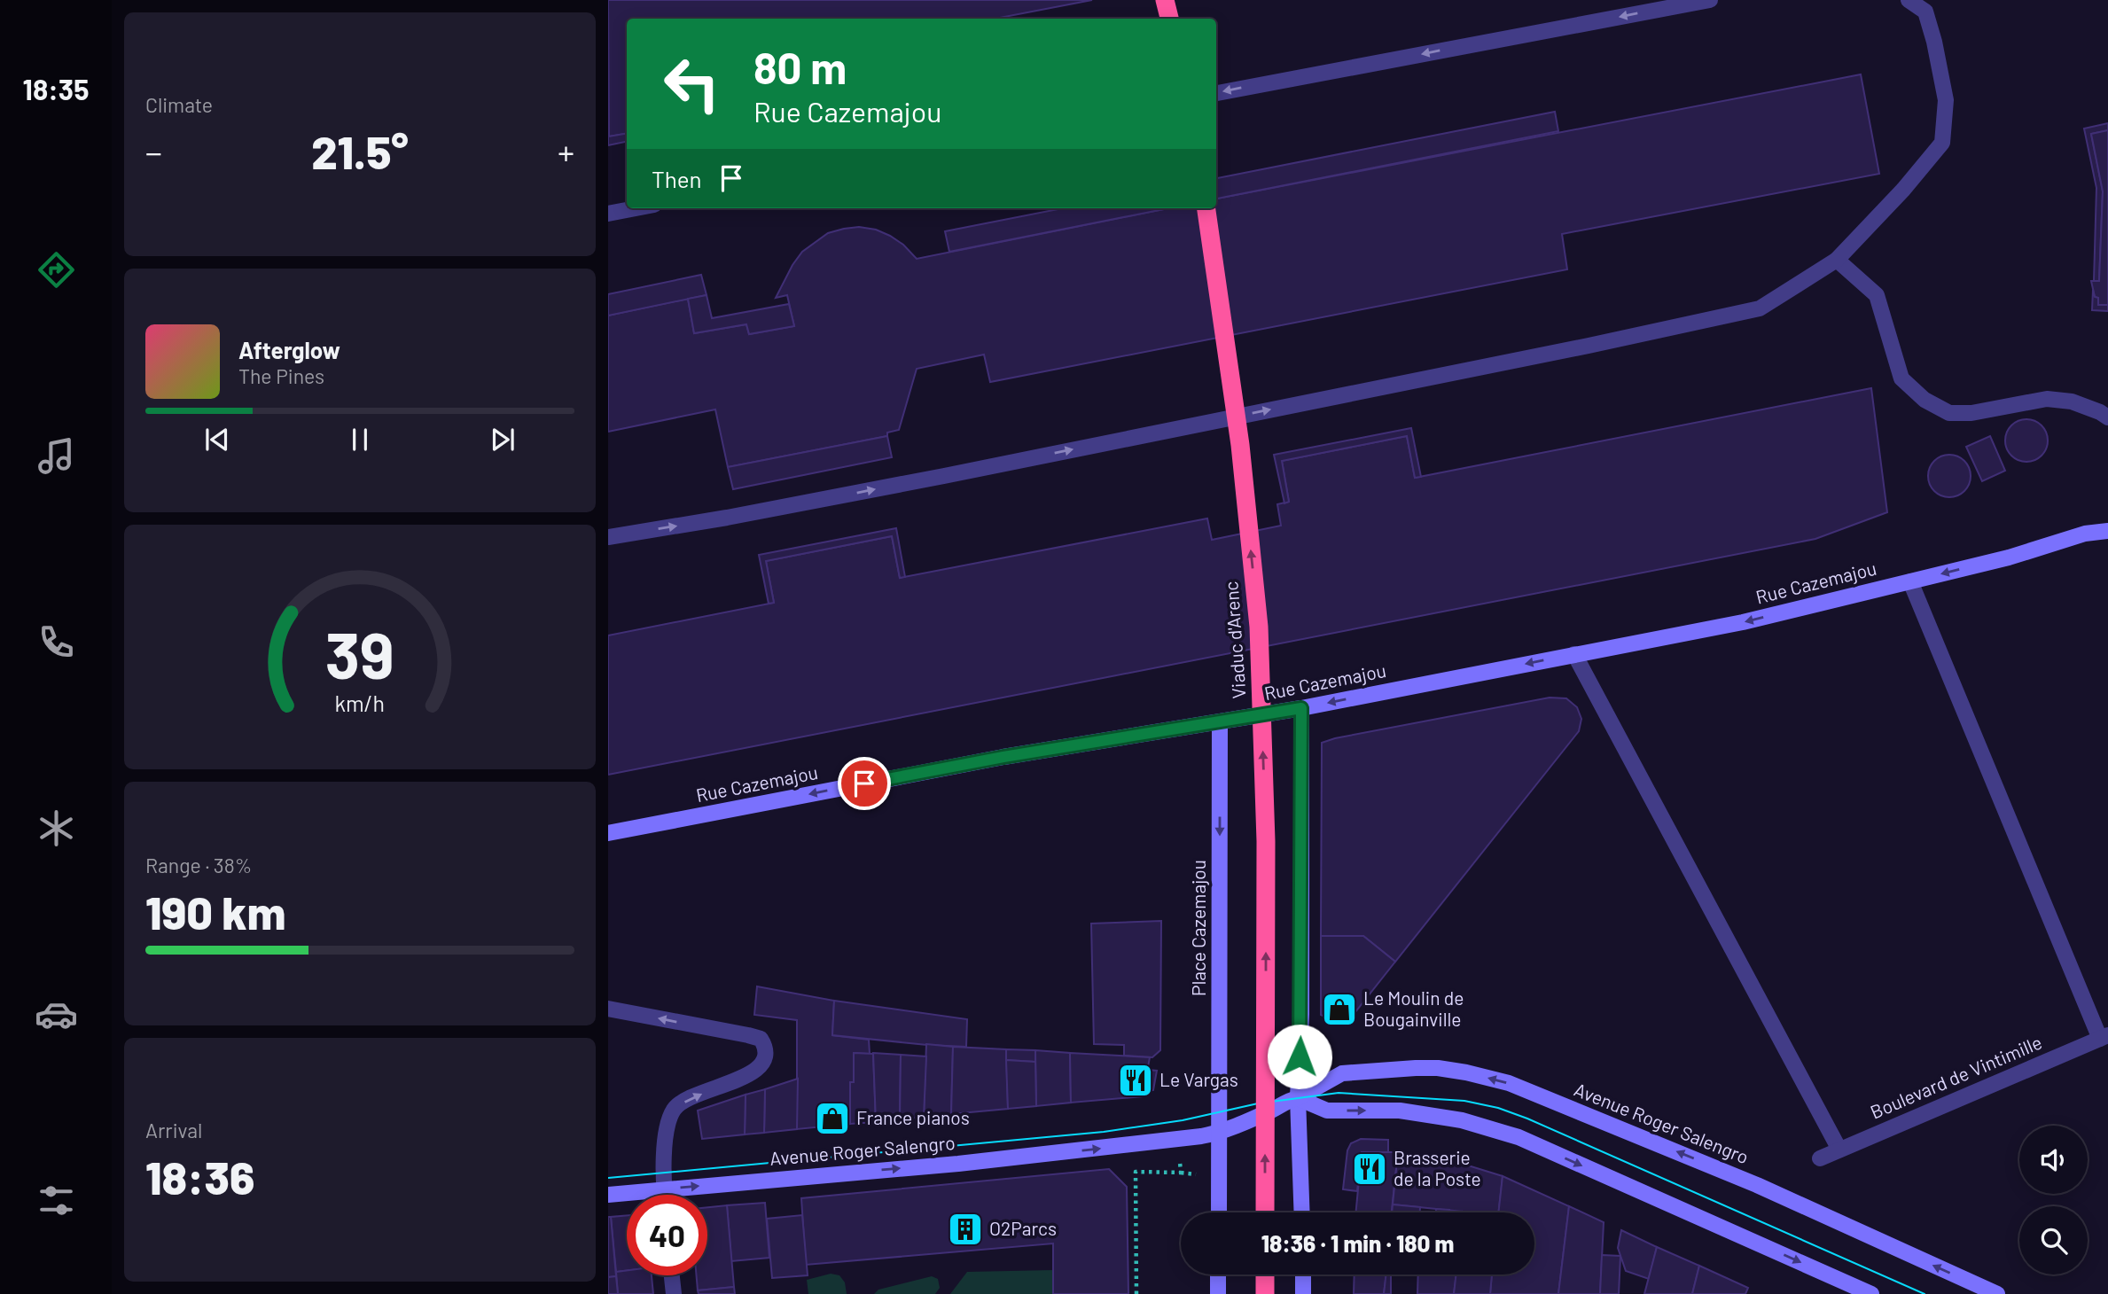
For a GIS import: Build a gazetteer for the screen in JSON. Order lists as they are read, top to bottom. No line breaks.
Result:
{"streets":{"highway":["Viaduc d'Arenc"],"street":["Rue Cazemajou","Place Cazemajou","Boulevard de Vintimille","Avenue Roger Salengro"]},"crossings":[["Rue Cazemajou","Place Cazemajou"],["Place Cazemajou","Avenue Roger Salengro"]],"one_way":["Rue Cazemajou","Viaduc d'Arenc"],"places":{"shop":["Le Moulin de Bougainville","France pianos"],"restaurant":["Le Vargas","Brasserie de la Poste"],"building":["O2Parcs"]},"page":{"tabs":"18:35","tile":["Climate",["Range · 38%","190 km"],["Arrival","18:36"]],"turn":["80 m","Rue Cazemajou"],"heat":["−","21.5°","+"],"then":"Then","song":["Afterglow","The Pines"],"limit":"40","trip":"18:36 · 1 min · 180 m","gauge":["39","km/h"]}}
